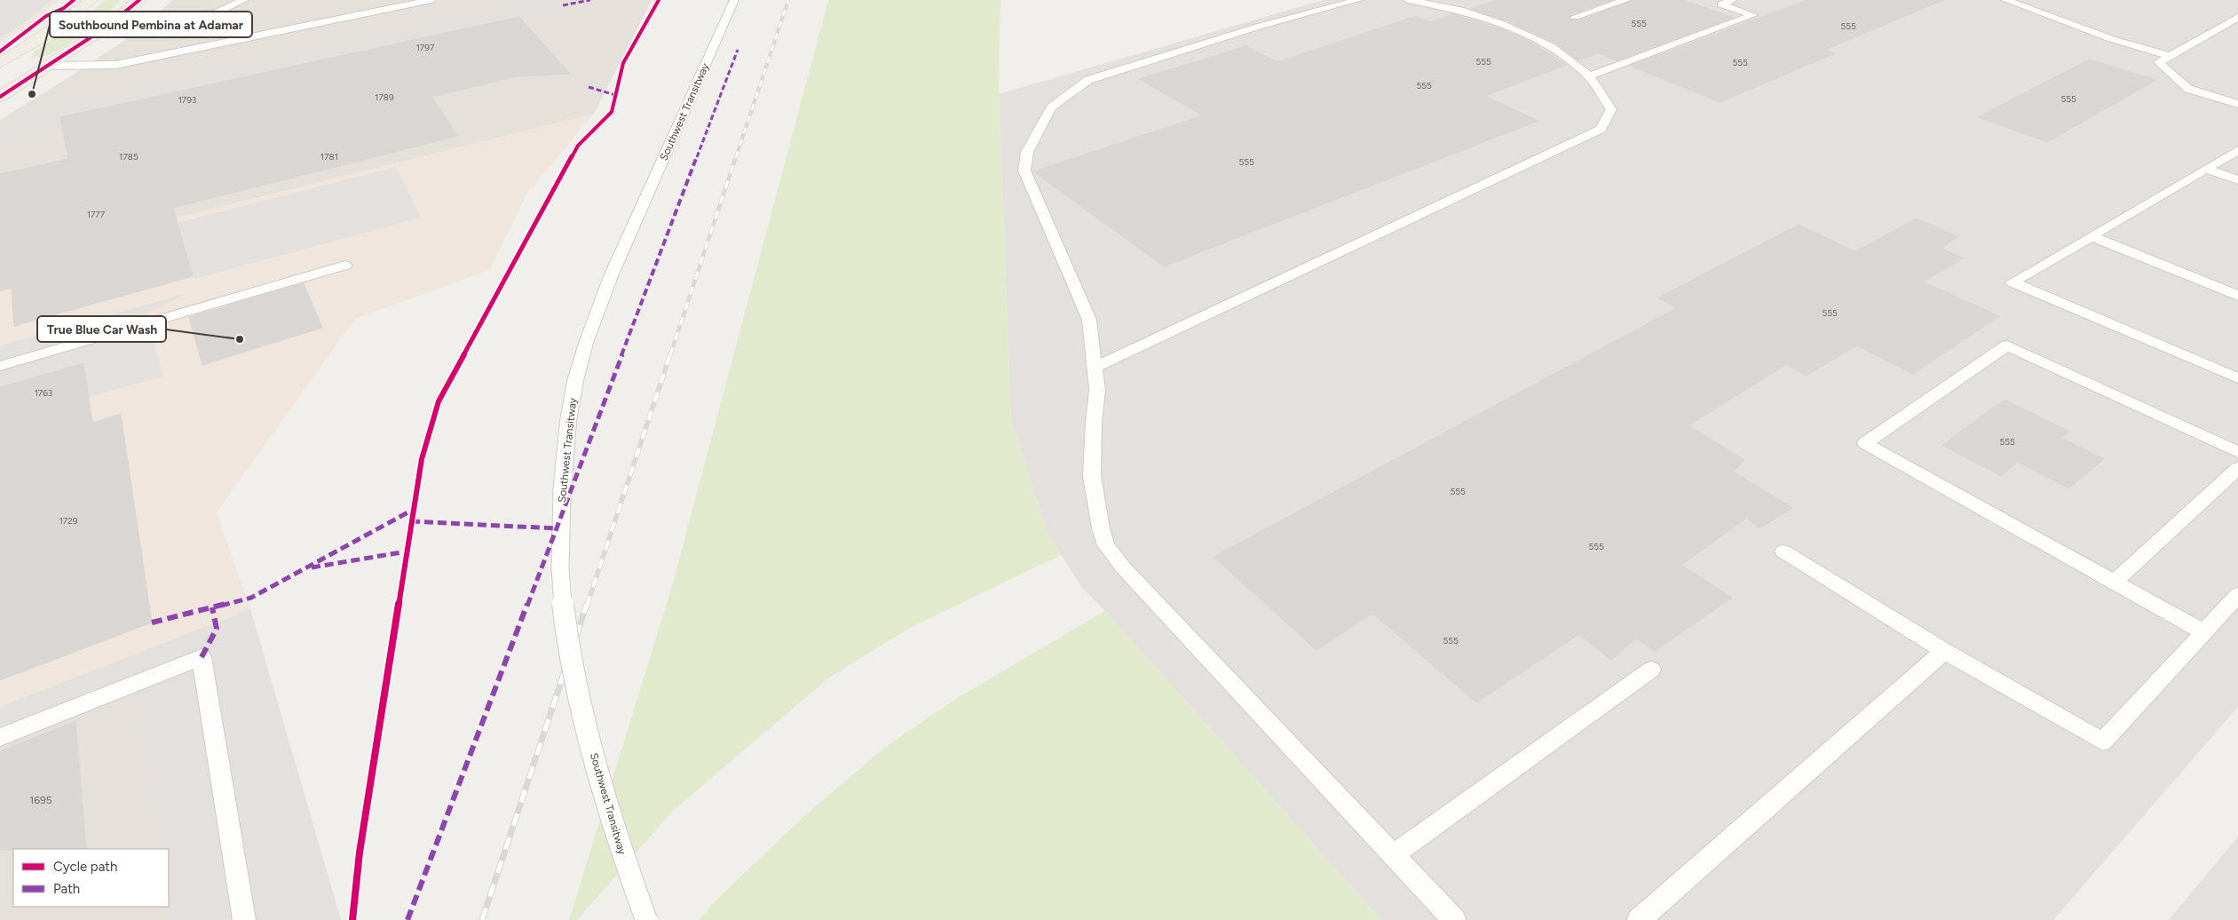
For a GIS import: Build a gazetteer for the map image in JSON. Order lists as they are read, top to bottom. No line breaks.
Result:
{"streets":{"lane":["Southwest Transitway"]},"places":["Southbound Pembina at Adamar","True Blue Car Wash"],"house_numbers":["555","555","1797","555","555","555","1789","555","1793","1785","1781","555","1777","555","1763","555","555","1729","555","555","1695"],"legend":["Cycle path","Path"]}
